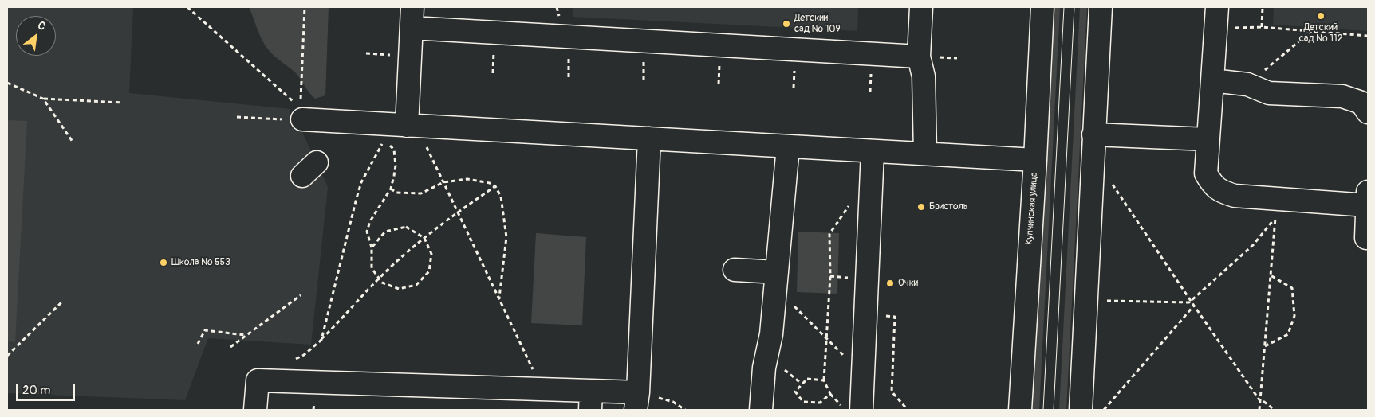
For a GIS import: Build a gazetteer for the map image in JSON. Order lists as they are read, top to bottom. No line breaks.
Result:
{"streets":{"street":["Купчинская улица"]},"places":["Детский сад № 112","Детский сад № 109","Бристоль","Школа № 553","Очки"],"scale_bar":"20 m","north":"top right"}
